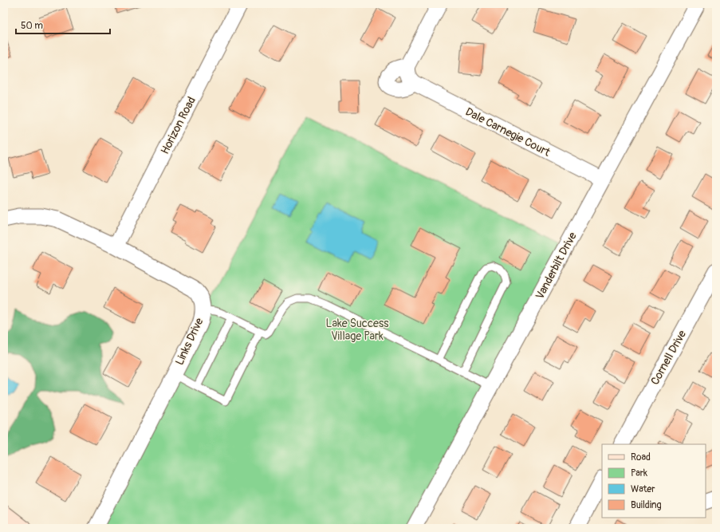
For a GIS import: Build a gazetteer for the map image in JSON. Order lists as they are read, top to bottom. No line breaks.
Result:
{"streets":{"street":["Horizon Road","Dale Carnegie Court","Vanderbilt Drive","Links Drive","Cornell Drive"]},"crossings":[["Horizon Road","Links Drive"],["Dale Carnegie Court","Vanderbilt Drive"]],"parks":["Lake Success Village Park"],"legend":["Road","Park","Water","Building"],"scale_bar":"50 m"}
